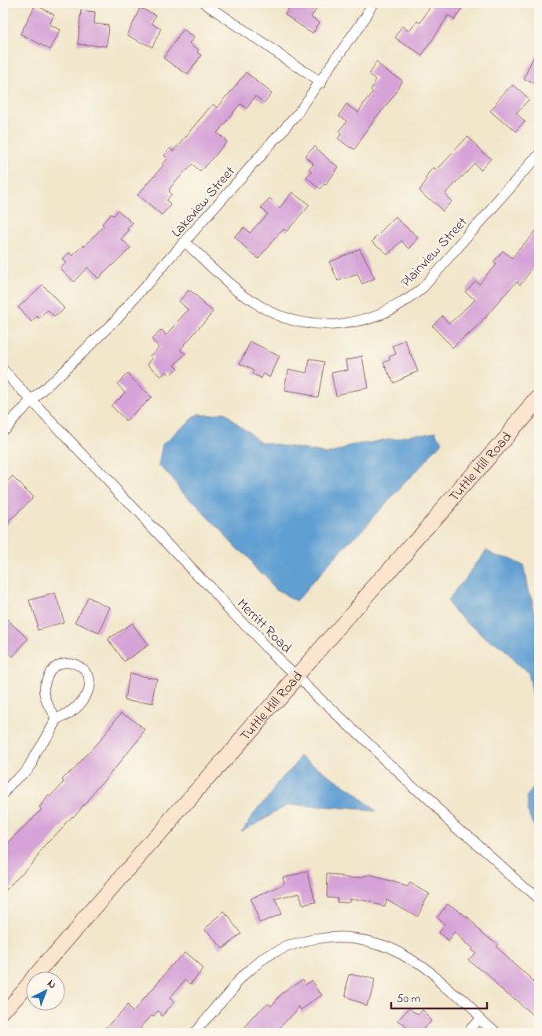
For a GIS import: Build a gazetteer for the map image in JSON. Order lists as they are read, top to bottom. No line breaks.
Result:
{"streets":{"main road":["Tuttle Hill Road"],"street":["Lakeview Street","Plainview Street","Merritt Road"]},"crossings":[["Lakeview Street","Plainview Street"],["Lakeview Street","Merritt Road"],["Tuttle Hill Road","Merritt Road"]],"scale_bar":"50 m","north":"top right"}
